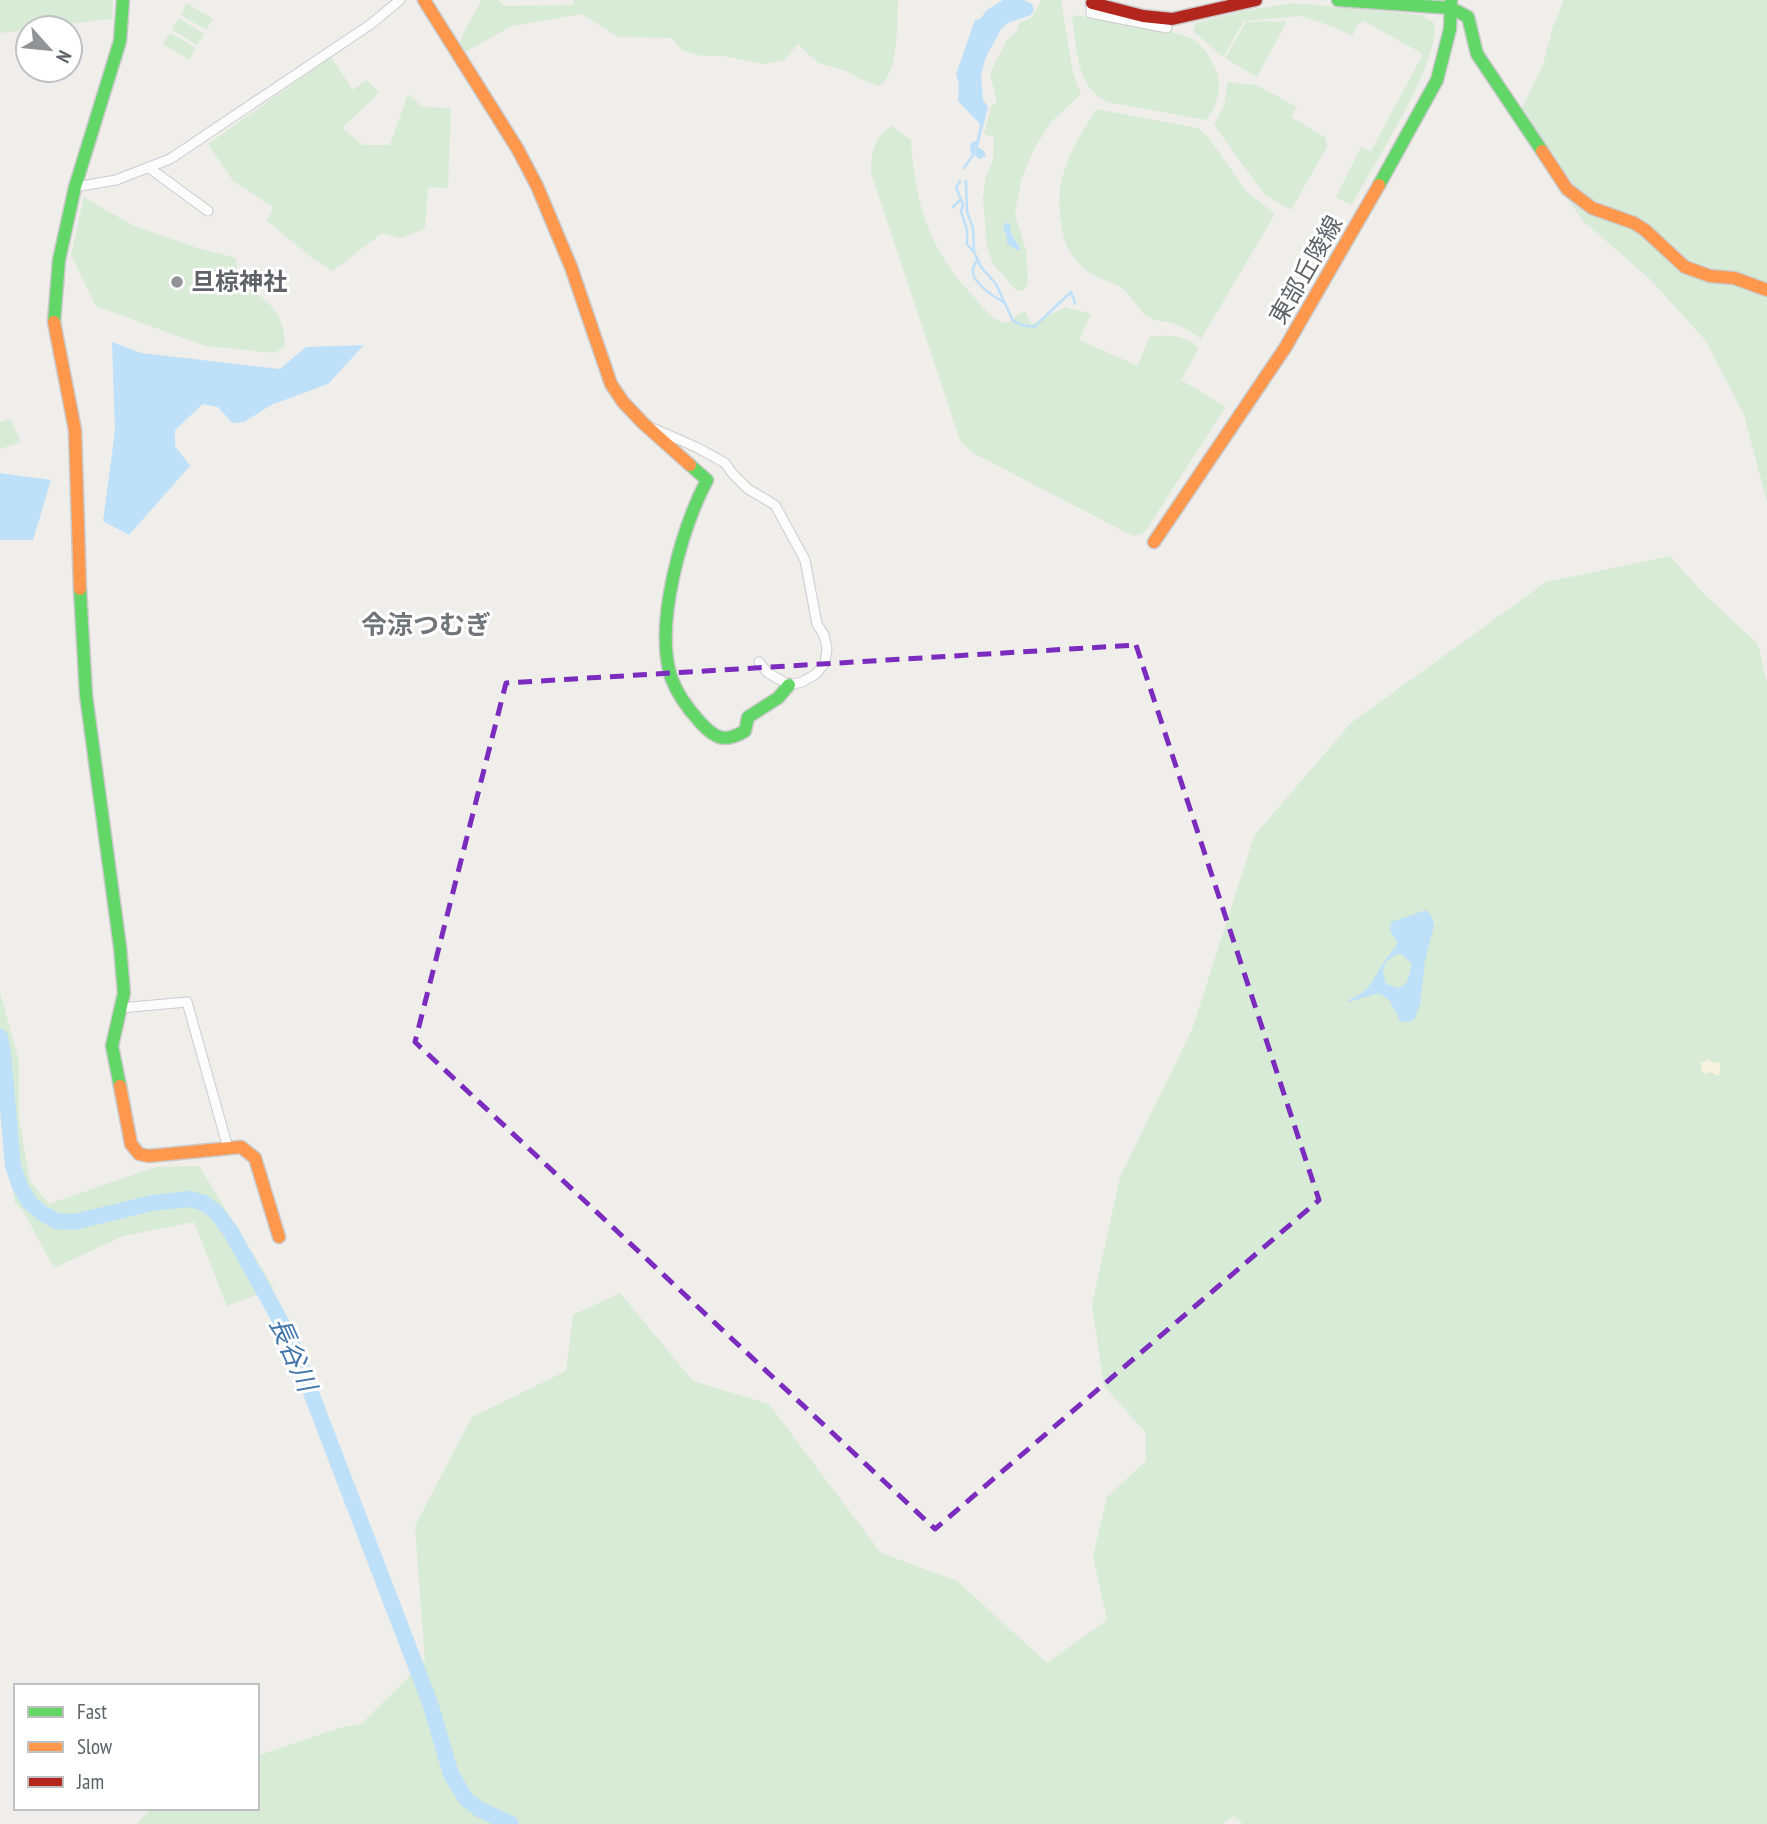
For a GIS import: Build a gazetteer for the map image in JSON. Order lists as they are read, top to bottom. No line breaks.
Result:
{"streets":{"street":["東部丘陵線"]},"districts":["令涼つむぎ"],"water":["長谷川"],"places":["旦椋神社"],"legend":["Fast","Slow","Jam"],"north":"bottom right"}
